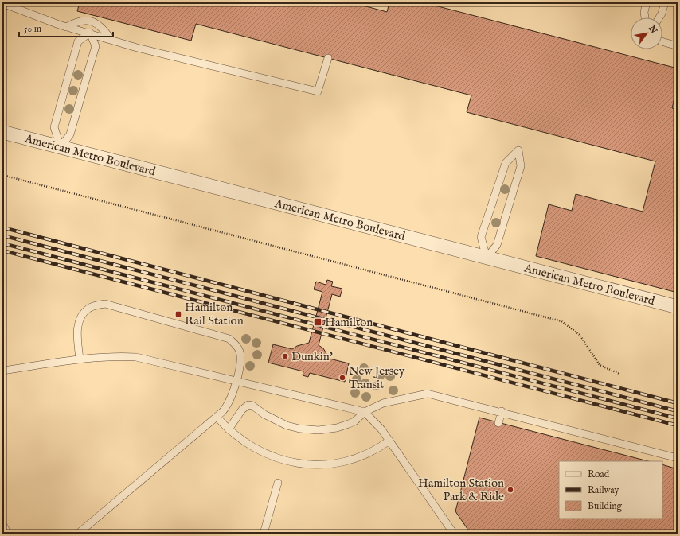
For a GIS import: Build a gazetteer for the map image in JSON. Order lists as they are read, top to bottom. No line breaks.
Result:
{"streets":{"street":["American Metro Boulevard"]},"places":{"transit":["Hamilton Rail Station","Hamilton"],"other":["Dunkin'","New Jersey Transit","Hamilton Station Park & Ride"]},"legend":["Road","Railway","Building"],"scale_bar":"50 m","north":"top right"}
